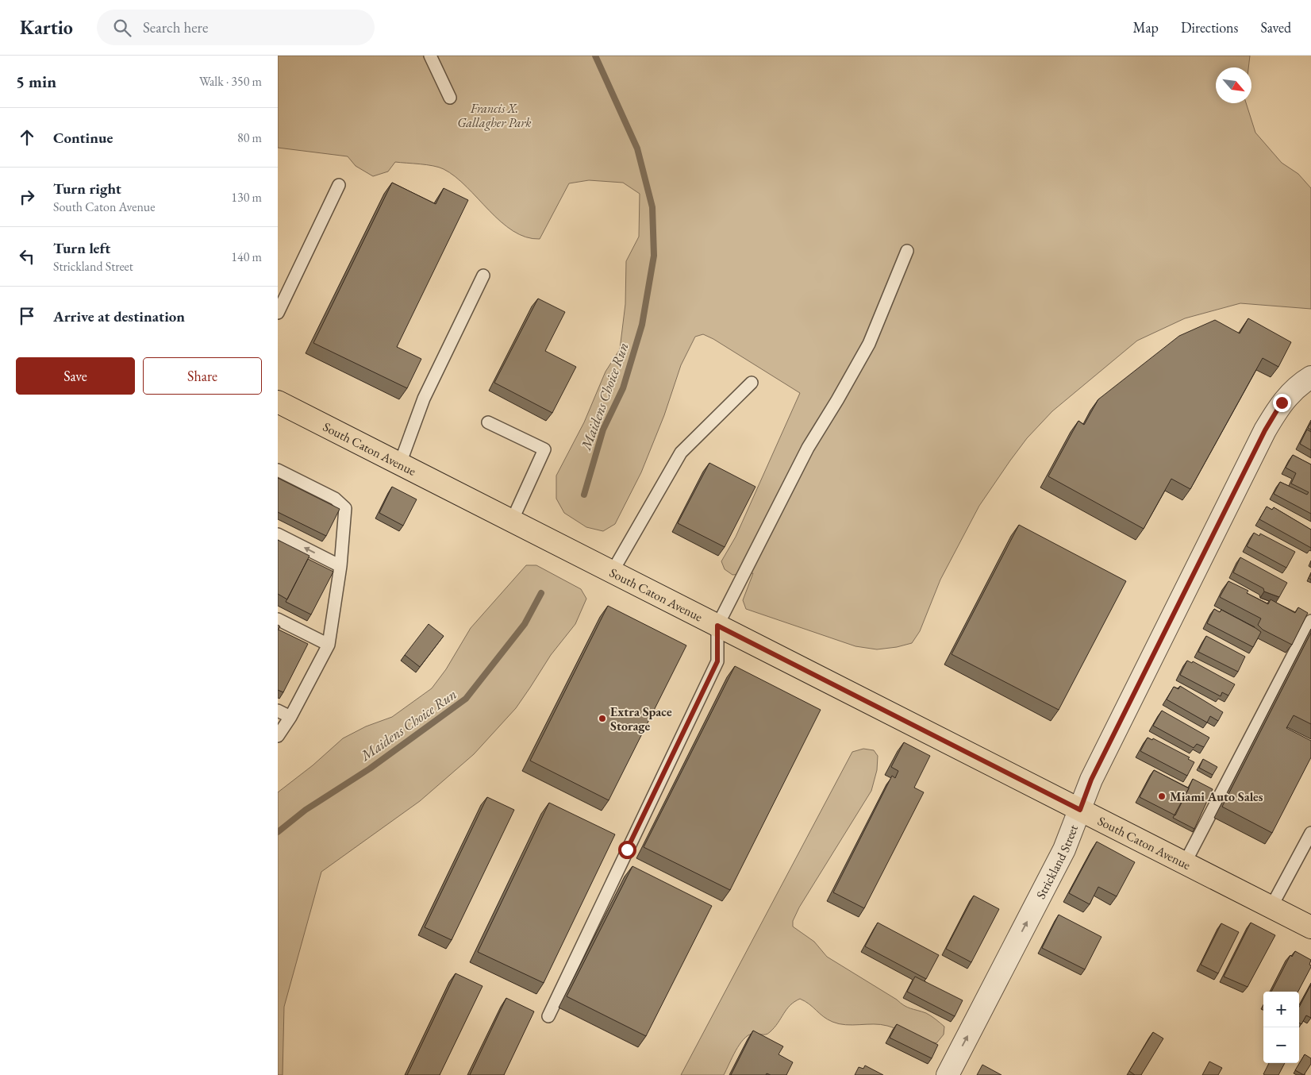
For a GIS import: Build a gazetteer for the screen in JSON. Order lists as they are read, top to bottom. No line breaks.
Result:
{"streets":{"main road":["South Caton Avenue"],"street":["Strickland Street"]},"crossings":[["South Caton Avenue","Strickland Street"]],"one_way":["Strickland Street"],"water":["Maidens Choice Run"],"parks":["Francis X. Gallagher Park"],"places":["Extra Space Storage","Miami Auto Sales"],"north":"bottom right","page":{"header":"Kartio","search":"Search here","nav":["Map","Directions","Saved"],"heading":["5 min","Walk · 350 m"],"list":[["Continue","80 m"],["Turn right","South Caton Avenue","130 m"],["Turn left","Strickland Street","140 m"],"Arrive at destination"],"buttons":["Save","Share"],"map_buttons":["+","−"]}}
